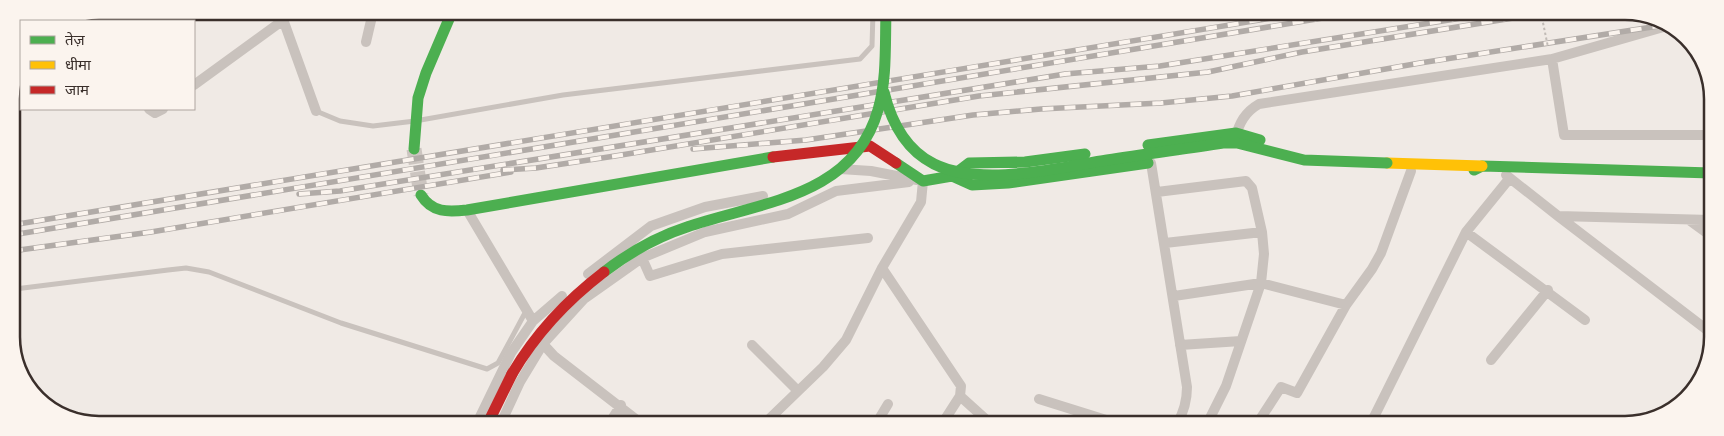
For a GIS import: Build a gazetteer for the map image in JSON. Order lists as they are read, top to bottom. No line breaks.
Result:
{"legend":["तेज़","धीमा","जाम"]}
